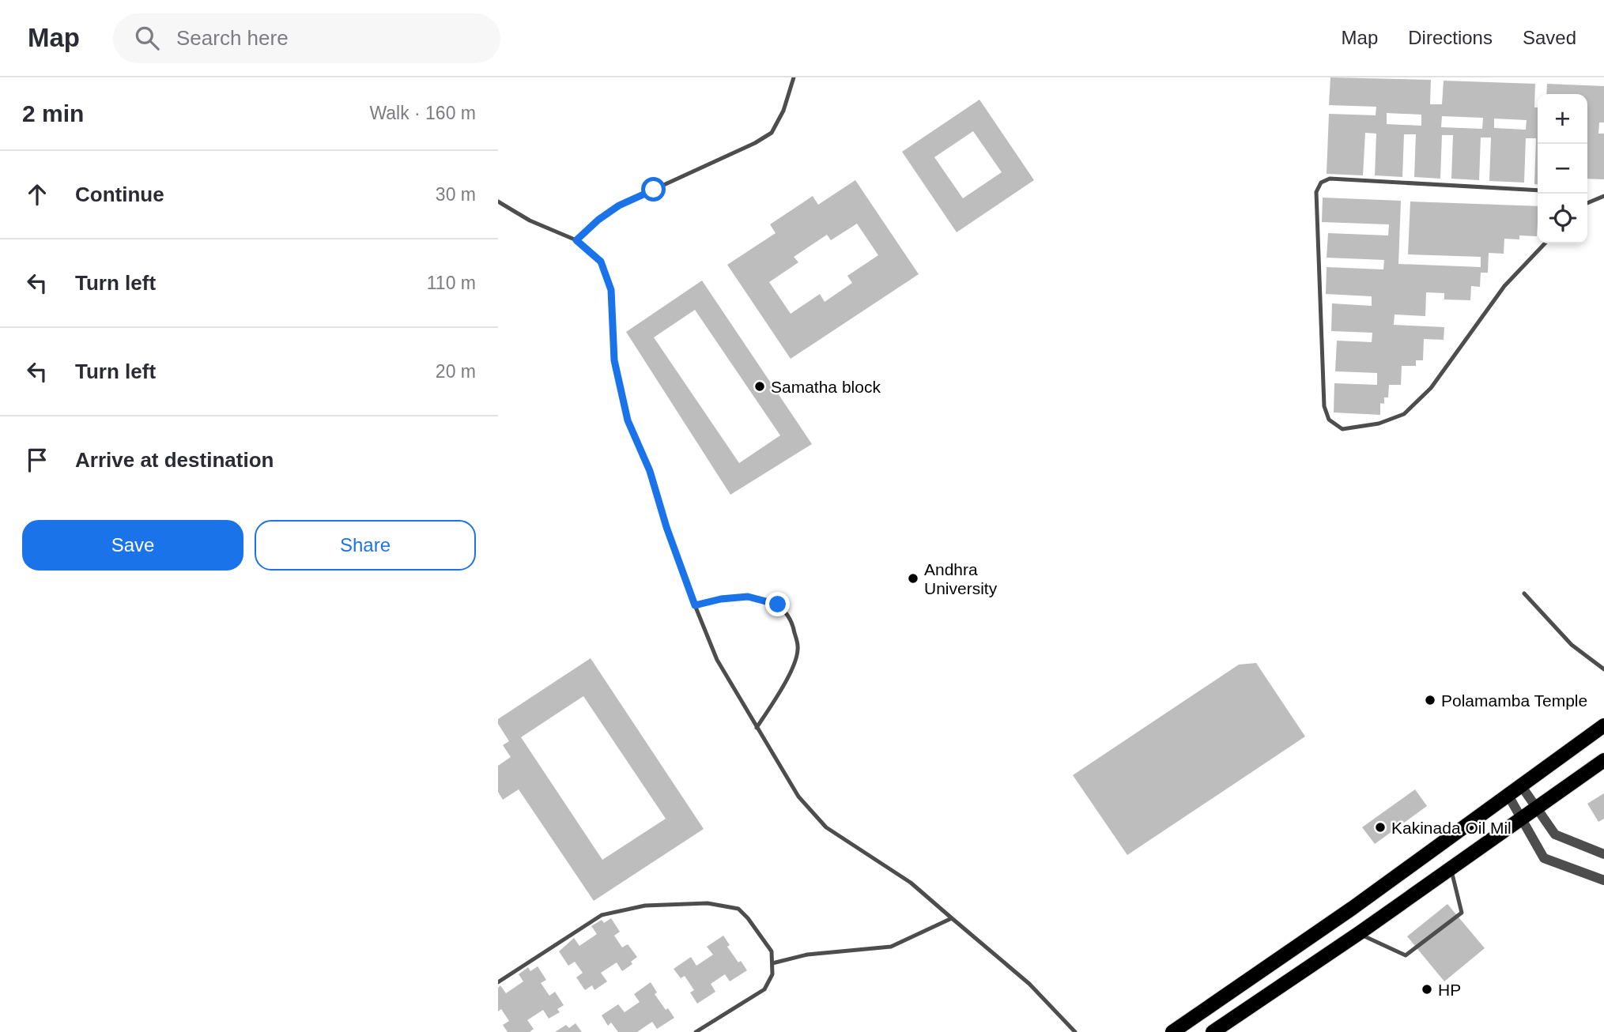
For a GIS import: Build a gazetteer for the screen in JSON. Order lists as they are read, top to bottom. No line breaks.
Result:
{"places":["Samatha block","Andhra University","Polamamba Temple","Kakinada Oil Mil","HP"],"page":{"header":"Map","search":"Search here","nav":["Map","Directions","Saved"],"heading":["2 min","Walk · 160 m"],"map_buttons":["+","−"],"list":[["Continue","30 m"],["Turn left","110 m"],["Turn left","20 m"],"Arrive at destination"],"buttons":["Save","Share"]}}
